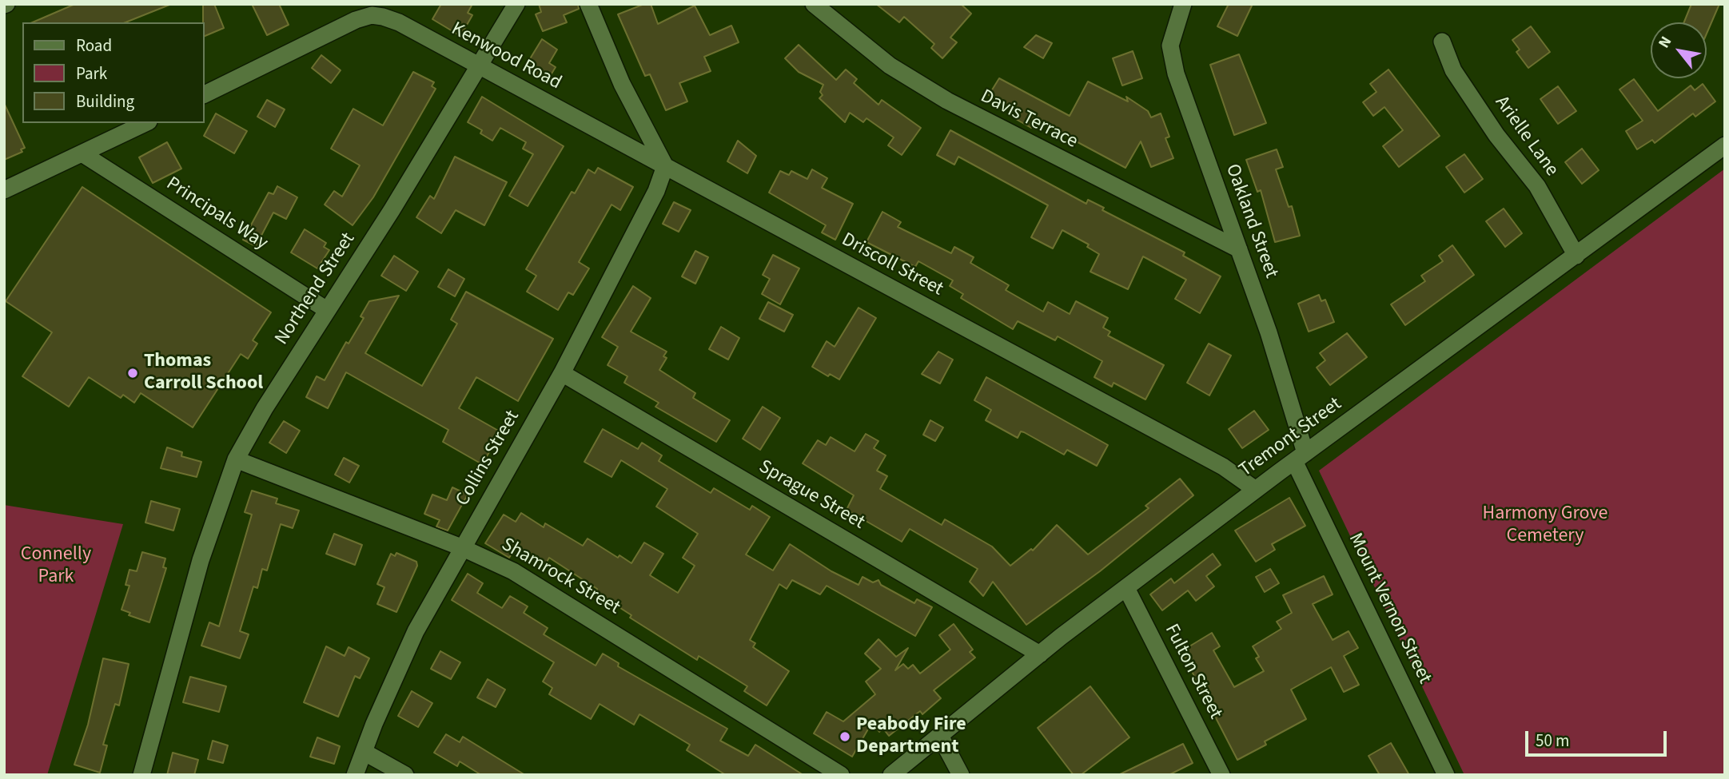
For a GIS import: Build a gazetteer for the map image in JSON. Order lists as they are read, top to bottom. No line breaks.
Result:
{"streets":{"street":["Kenwood Road","Davis Terrace","Arielle Lane","Principals Way","Oakland Street","Driscoll Street","Northend Street","Tremont Street","Collins Street","Sprague Street","Shamrock Street","Mount Vernon Street","Fulton Street"]},"crossings":[["Kenwood Road","Driscoll Street"],["Kenwood Road","Northend Street"],["Kenwood Road","Collins Street"],["Davis Terrace","Oakland Street"],["Arielle Lane","Tremont Street"],["Principals Way","Northend Street"],["Oakland Street","Tremont Street"],["Oakland Street","Mount Vernon Street"],["Driscoll Street","Tremont Street"],["Driscoll Street","Collins Street"],["Northend Street","Shamrock Street"],["Tremont Street","Sprague Street"],["Tremont Street","Mount Vernon Street"],["Tremont Street","Fulton Street"],["Collins Street","Sprague Street"],["Collins Street","Shamrock Street"]],"parks":["Harmony Grove Cemetery","Connelly Park"],"places":["Thomas Carroll School","Peabody Fire Department"],"legend":["Road","Park","Building"],"scale_bar":"50 m","north":"top left"}
